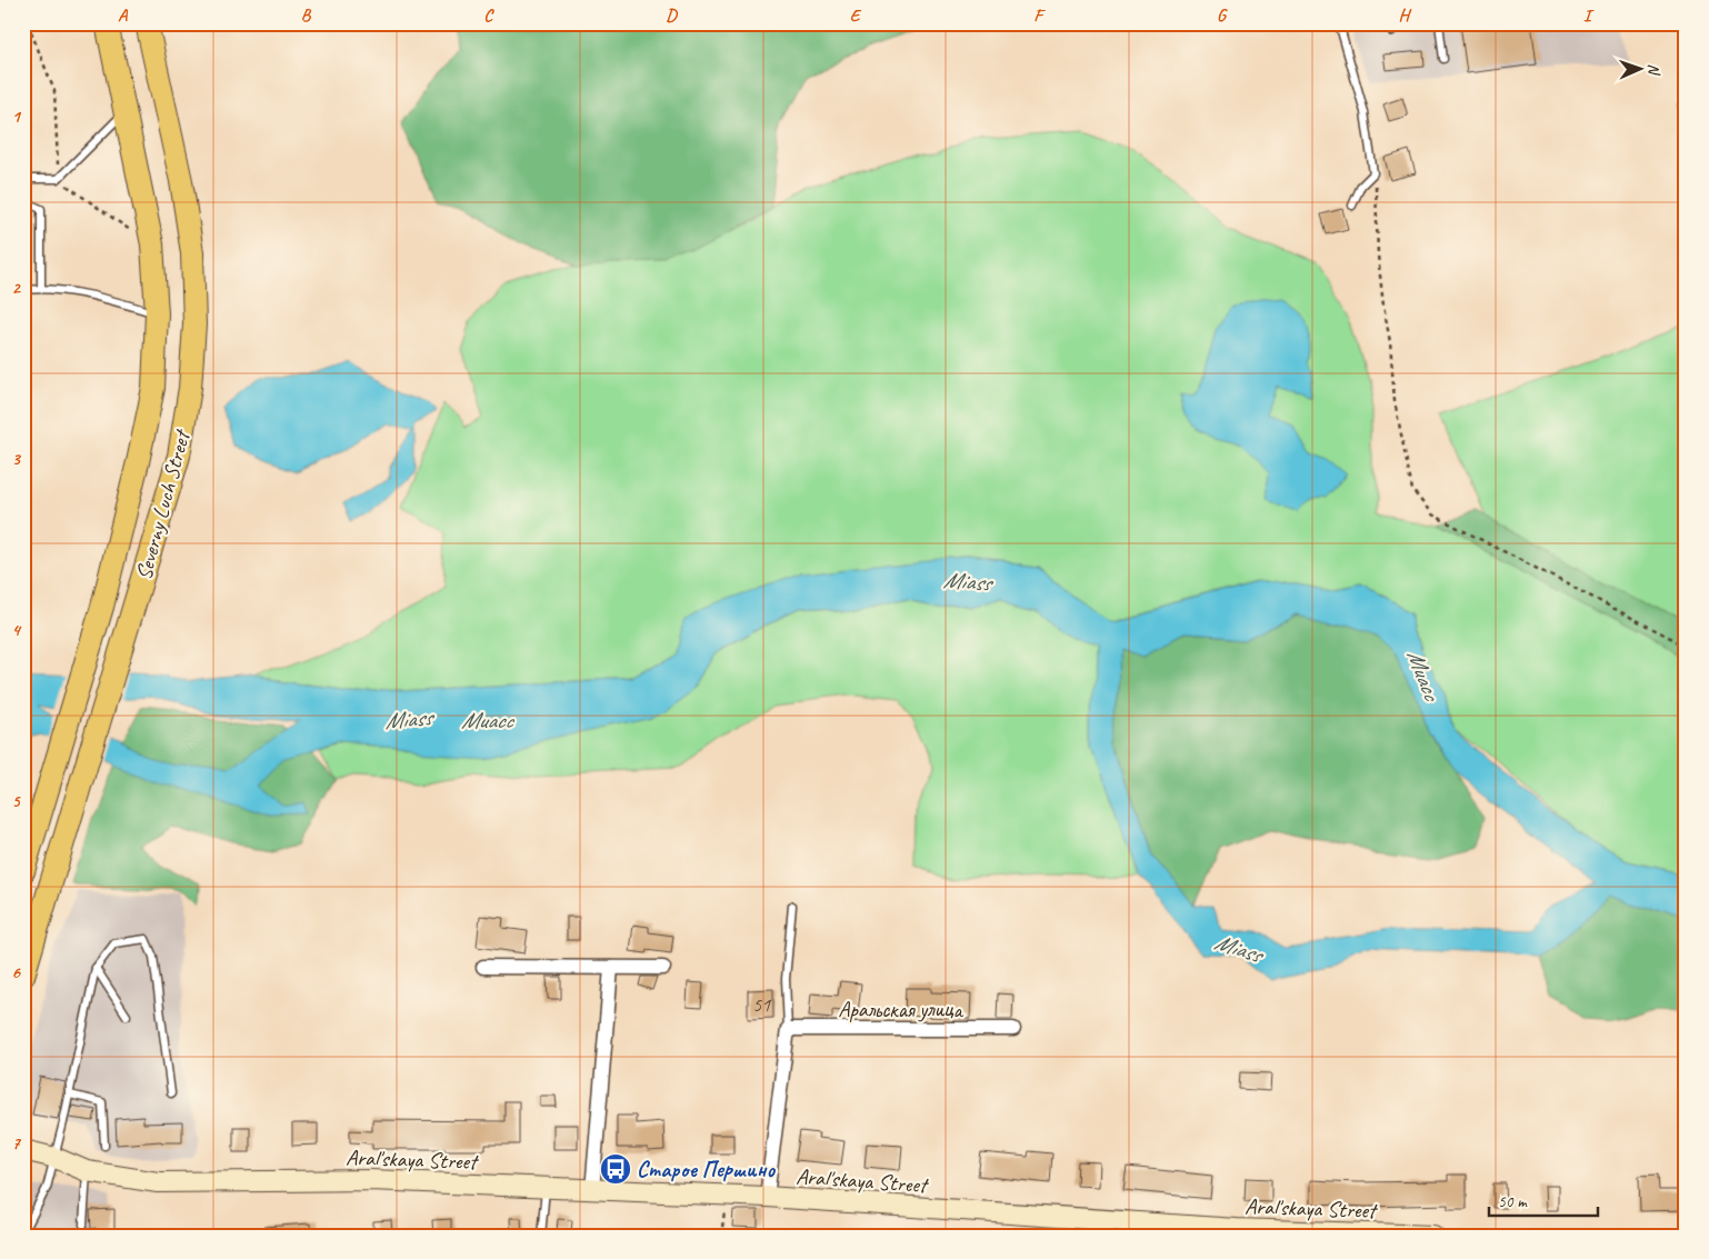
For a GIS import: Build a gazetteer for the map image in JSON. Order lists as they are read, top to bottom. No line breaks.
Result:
{"streets":{"main road":["Severny Luch Street"],"street":["Аральская улица","Aral'skaya Street"]},"water":["Miass","Миасс"],"places":{"bus stop":["Старое Першино"]},"house_numbers":["51"],"scale_bar":"50 m","north":"right","grid":{"columns":["A","B","C","D","E","F","G","H","I"],"rows":["1","2","3","4","5","6","7"]}}
